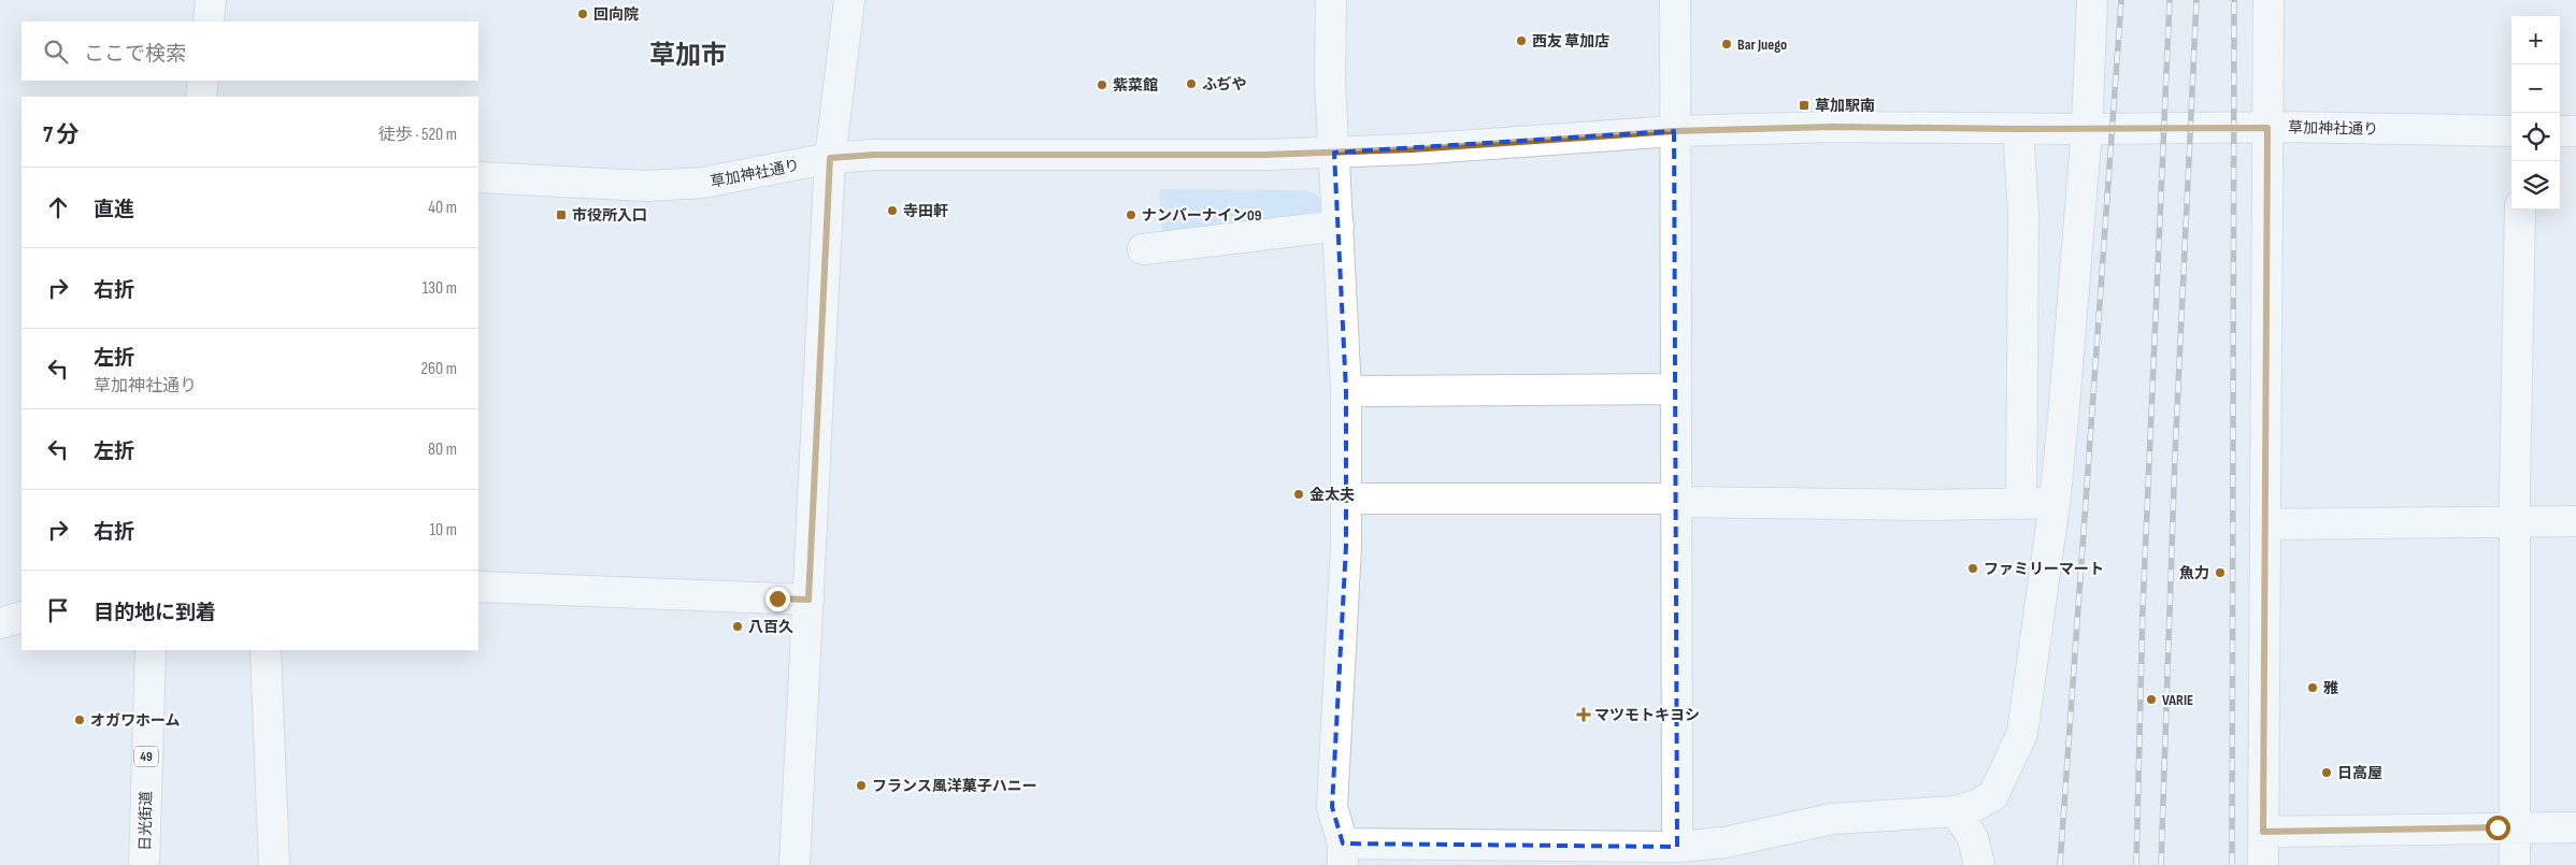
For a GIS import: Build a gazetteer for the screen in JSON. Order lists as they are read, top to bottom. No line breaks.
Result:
{"streets":{"street":["草加神社通り","49","日光街道"]},"districts":["草加市"],"places":{"other":["回向院","西友 草加店","Bar Juego","ふぢや","紫菜館","寺田軒","ナンバーナイン09","金太夫","ファミリーマート","魚力","八百久","雅","VARIE","オガワホーム","日高屋","フランス風洋菓子ハニー"],"transit":["草加駅南","市役所入口"],"health":["マツモトキヨシ"]},"page":{"map_buttons":["+","−"],"search":"ここで検索","heading":["7 分","徒歩 · 520 m"],"list":[["直進","40 m"],["右折","130 m"],["左折","草加神社通り","260 m"],["左折","80 m"],["右折","10 m"],"目的地に到着"]}}
